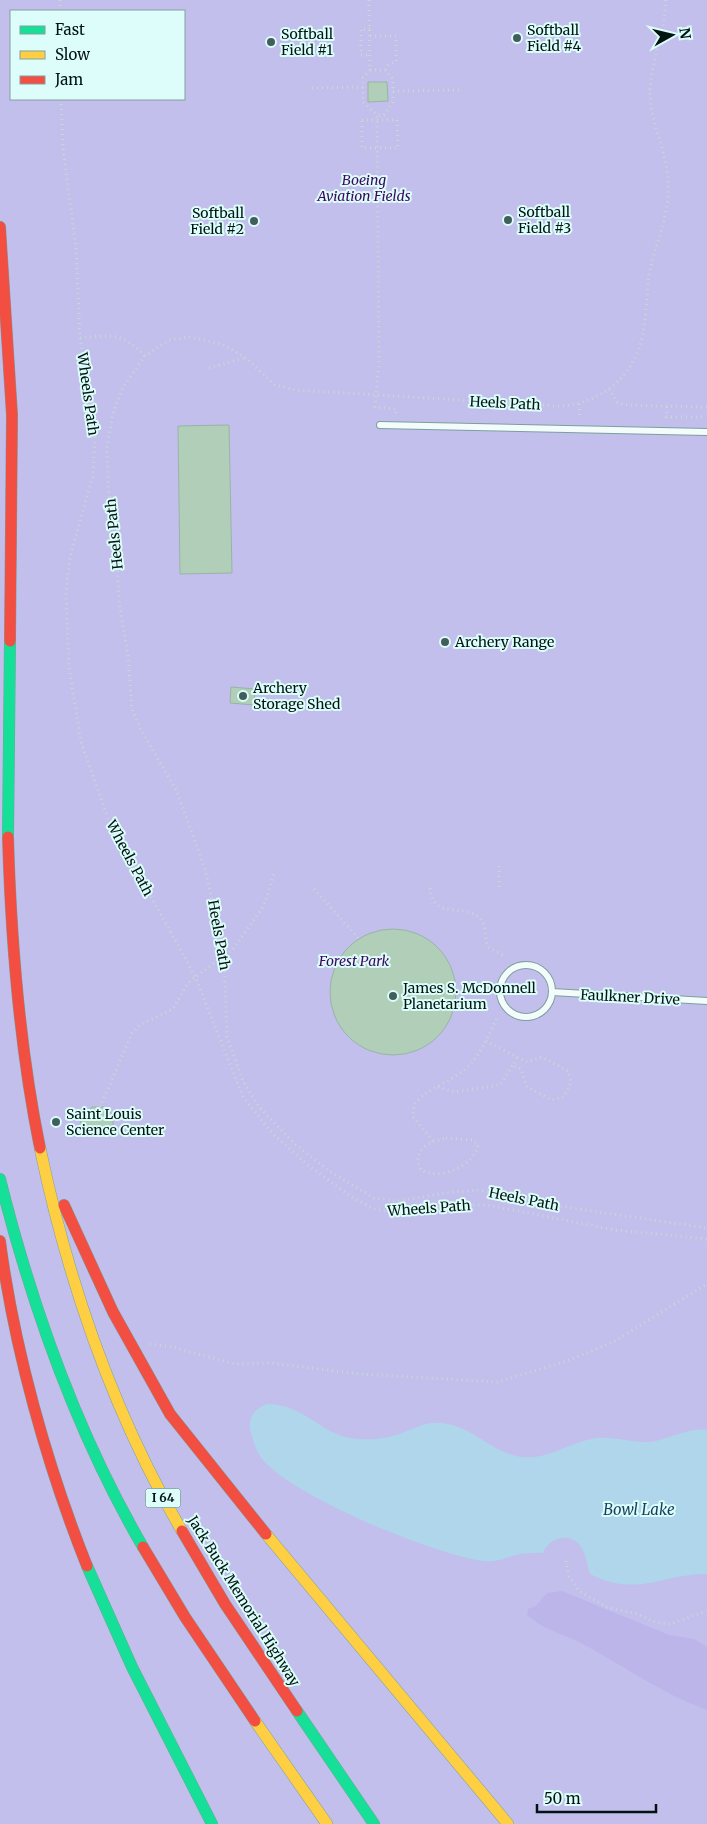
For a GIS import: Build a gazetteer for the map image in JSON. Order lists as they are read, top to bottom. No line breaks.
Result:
{"streets":{"highway":["I 64","Jack Buck Memorial Highway"],"lane":["Faulkner Drive"],"path":["Wheels Path","Heels Path"]},"water":["Bowl Lake"],"parks":["Boeing Aviation Fields","Forest Park"],"places":["Softball Field #4","Softball Field #1","Softball Field #3","Softball Field #2","Archery Range","Archery Storage Shed","James S. McDonnell Planetarium","Saint Louis Science Center"],"legend":["Fast","Slow","Jam"],"scale_bar":"50 m","north":"right"}
